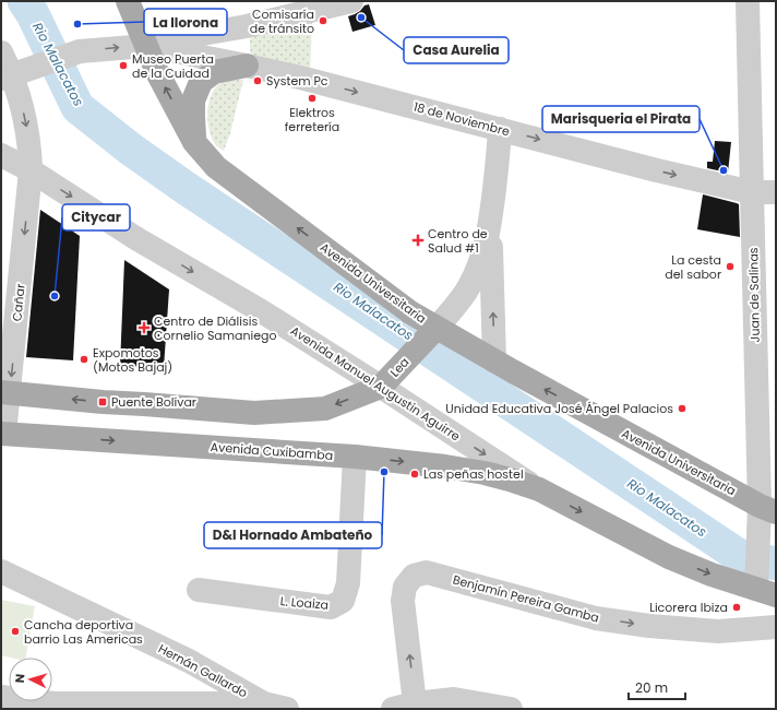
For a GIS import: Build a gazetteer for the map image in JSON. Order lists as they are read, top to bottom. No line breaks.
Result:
{"streets":{"main road":["Avenida Universitaria","Lea","Avenida Cuxibamba"],"street":["18 de Noviembre","Juan de Salinas","Cañar","Avenida Manuel Augustin Aguirre","Benjamín Pereira Gamba","L. Loaiza","Hernán Gallardo"]},"crossings":[["18 de Noviembre","Avenida Universitaria"],["18 de Noviembre","Juan de Salinas"],["Avenida Universitaria","Juan de Salinas"],["Avenida Universitaria","Lea"],["Juan de Salinas","Avenida Cuxibamba"],["Cañar","Avenida Manuel Augustin Aguirre"],["Cañar","Avenida Cuxibamba"],["Lea","Avenida Manuel Augustin Aguirre"],["Avenida Manuel Augustin Aguirre","Avenida Cuxibamba"],["Avenida Cuxibamba","L. Loaiza"]],"one_way":["18 de Noviembre","Avenida Universitaria","Cañar","Avenida Manuel Augustin Aguirre"],"water":["Rio Malacatos"],"places":{"other":["Casa Aurelia","Comisaría de tránsito","La llorona","Museo Puerta de la Cuidad","System Pc","Elektros ferretería","Marisqueria el Pirata","La cesta del sabor","Citycar","Expomotos (Motos Bajaj)","Unidad Educativa José Ángel Palacios","D&I Hornado Ambateño","Las peñas hostel","Licorera Ibiza","Cancha deportiva barrio Las Americas"],"health":["Centro de Salud #1","Centro de Diálisis Cornelio Samaniego"],"transit":["Puente Bolívar"]},"scale_bar":"20 m","north":"left"}
